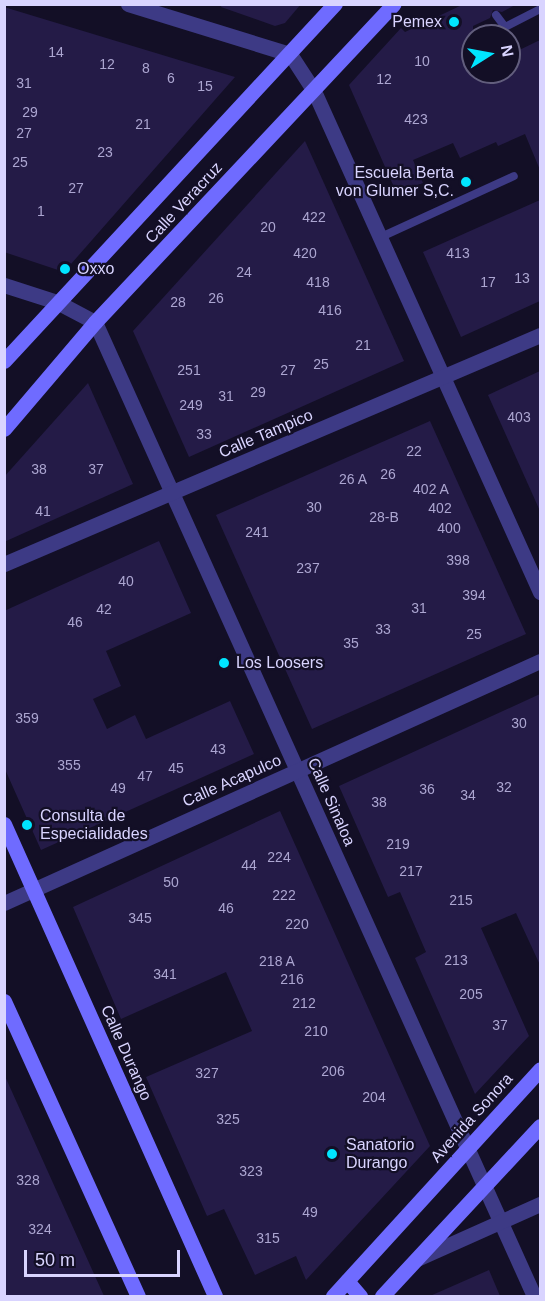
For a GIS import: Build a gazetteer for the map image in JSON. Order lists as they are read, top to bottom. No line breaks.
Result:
{"streets":{"main road":["Calle Veracruz","Calle Durango","Avenida Sonora"],"street":["Calle Tampico","Calle Acapulco","Calle Sinaloa"]},"crossings":[["Calle Veracruz","Calle Sinaloa"],["Calle Tampico","Calle Sinaloa"],["Calle Acapulco","Calle Sinaloa"],["Calle Acapulco","Calle Durango"],["Calle Sinaloa","Avenida Sonora"]],"places":["Pemex","Escuela Berta von Glumer S,C.","Oxxo","Los Loosers","Consulta de Especialidades","Sanatorio Durango"],"house_numbers":["14","10","12","8","6","12","31","15","29","423","21","27","23","25","27","1","422","20","420","413","24","13","418","17","26","28","416","21","25","251","27","29","31","249","403","33","22","38","37","26","26 A","402 A","30","402","41","28-B","400","241","398","237","40","394","31","42","46","33","25","35","359","30","43","355","45","47","32","49","36","34","38","219","224","44","217","50","222","215","46","345","220","213","218 A","341","216","205","212","37","210","206","327","204","325","323","328","49","324","315"],"scale_bar":"50 m","north":"right"}
